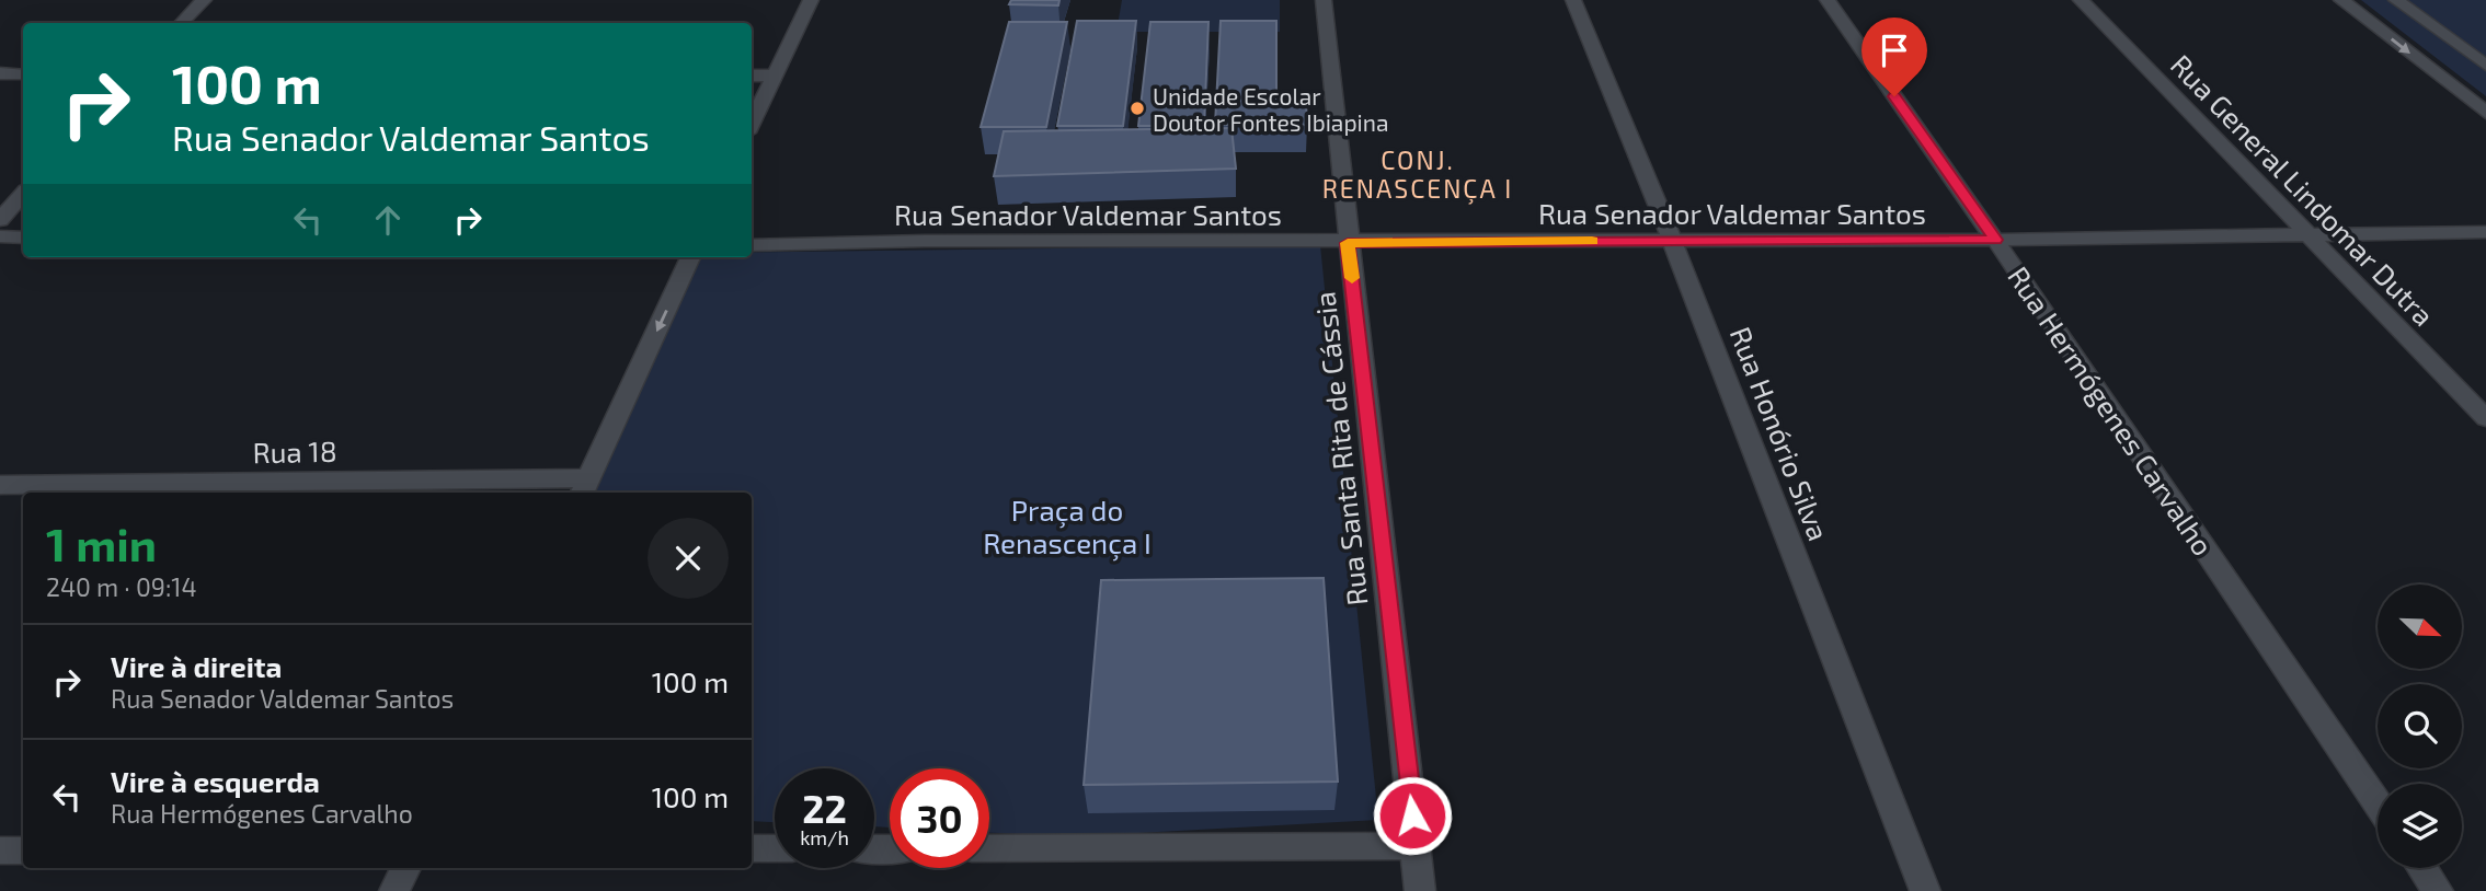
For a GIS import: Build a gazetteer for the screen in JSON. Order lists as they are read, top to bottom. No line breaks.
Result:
{"streets":{"street":["Rua General Lindomar Dutra","Rua Senador Valdemar Santos","Rua Hermógenes Carvalho","Rua Honório Silva","Rua Santa Rita de Cássia","Rua 18"]},"crossings":[["Rua General Lindomar Dutra","Rua Senador Valdemar Santos"],["Rua Senador Valdemar Santos","Rua Hermógenes Carvalho"],["Rua Senador Valdemar Santos","Rua Honório Silva"],["Rua Senador Valdemar Santos","Rua Santa Rita de Cássia"]],"districts":["CONJ. RENASCENÇA I"],"parks":["Praça do Renascença I"],"places":["Unidade Escolar Doutor Fontes Ibiapina"],"north":"bottom right","page":{"turn":["100 m","Rua Senador Valdemar Santos"],"heading":["1 min","240 m · 09:14"],"list":[{"name":"Vire à direita","note":"Rua Senador Valdemar Santos","value":"100 m"},{"name":"Vire à esquerda","note":"Rua Hermógenes Carvalho","value":"100 m"}],"speed":"22 km/h","limit":"30"}}
